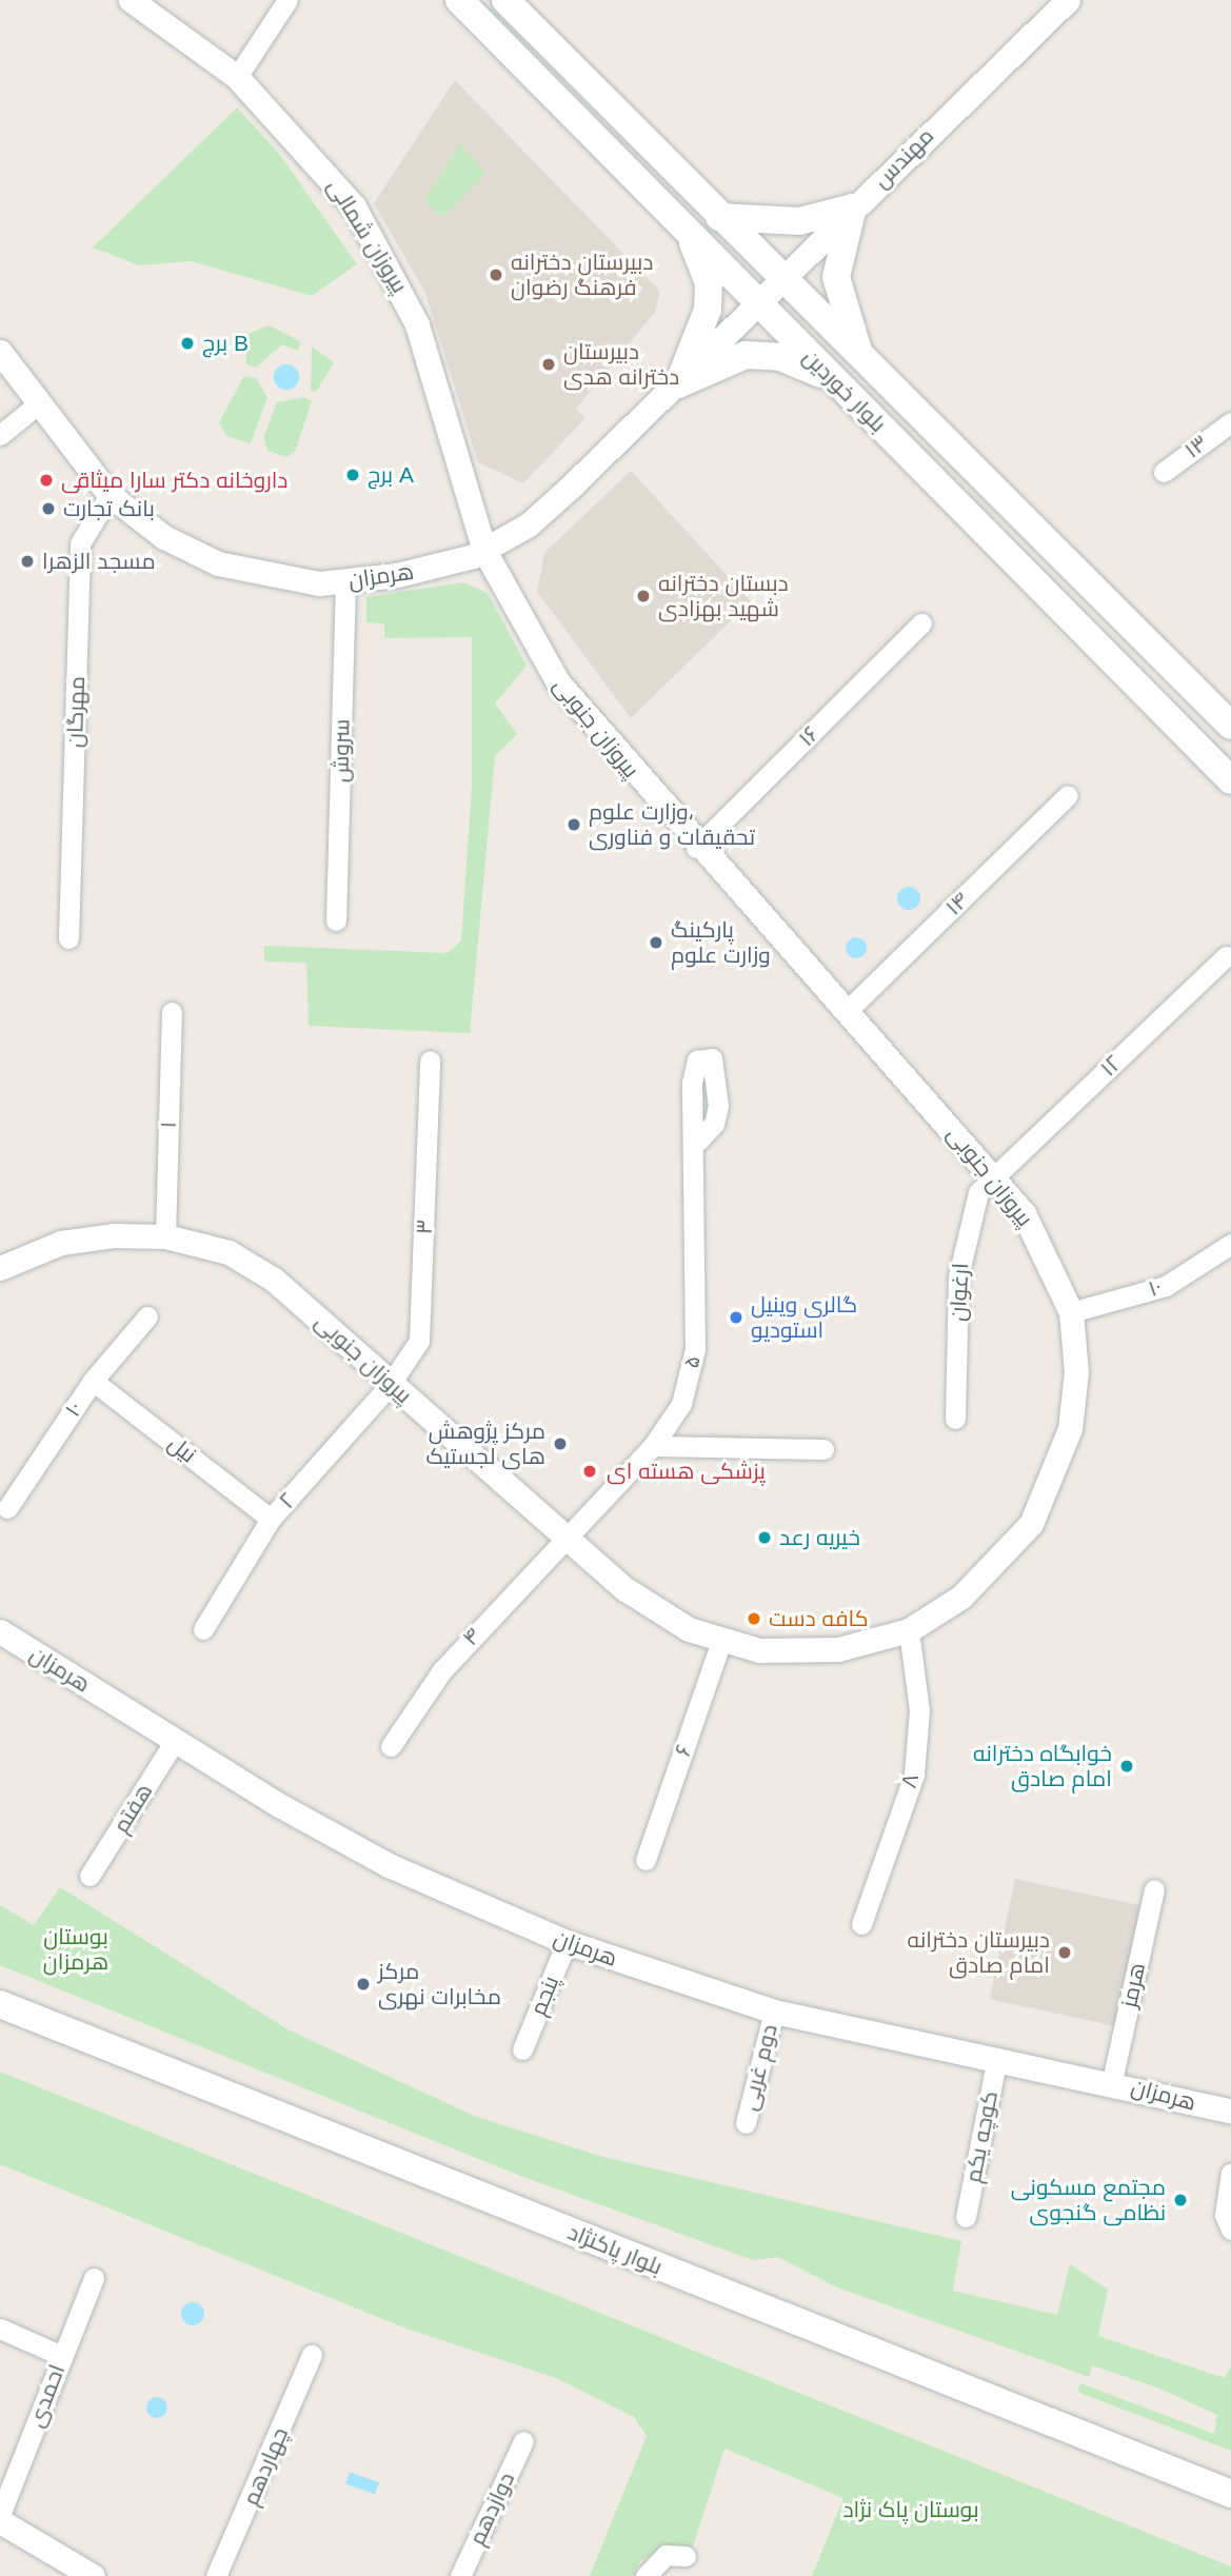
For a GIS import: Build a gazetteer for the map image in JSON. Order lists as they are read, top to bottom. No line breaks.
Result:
{"streets":{"main road":["بلوار خوردین","بلوار پاکنژاد"],"street":["مهندس","پیروزان شمالی","۱۳","هرمزان","مهرگان","پیروزان جنوبی","۱۶","سروش","۱۴","۱۲","۱","۳","۱۰","ارغوان","۵","نیل","۲","۴","۶","۸","هفتم","هرمز","پنجم","دوم غربی","کوچه یکم","احمدی","چهاردهم","دوازدهم"]},"crossings":[["مهندس","بلوار خوردین"],["مهندس","هرمزان"],["پیروزان شمالی","هرمزان"],["پیروزان شمالی","پیروزان جنوبی"],["بلوار خوردین","هرمزان"],["هرمزان","مهرگان"],["هرمزان","پیروزان جنوبی"],["هرمزان","سروش"],["هرمزان","هفتم"],["هرمزان","هرمز"],["هرمزان","پنجم"],["هرمزان","دوم غربی"],["هرمزان","کوچه یکم"],["پیروزان جنوبی","۱۶"],["پیروزان جنوبی","۱۴"],["پیروزان جنوبی","۱۲"],["پیروزان جنوبی","۱"],["پیروزان جنوبی","۳"],["پیروزان جنوبی","۱۰"],["پیروزان جنوبی","ارغوان"],["پیروزان جنوبی","۵"],["پیروزان جنوبی","۲"],["پیروزان جنوبی","۴"],["پیروزان جنوبی","۶"],["پیروزان جنوبی","۸"],["۱۲","ارغوان"],["۳","۲"],["۱۰","نیل"],["۵","۴"],["نیل","۲"]],"parks":["بوستان هرمزان","بوستان پاک نژاد"],"places":["دبیرستان دخترانه فرهنگ رضوان","برج B","دبیرستان دخترانه هدی","برج A","داروخانه دکتر سارا میثاقی","بانک تجارت","مسجد الزهرا","دبستان دخترانه شهید بهزادی","وزارت علوم، تحقیقات و فناوری","پارکینگ وزارت علوم","گالری وینیل استودیو","مرکز پژوهش های لجستیک","پزشکی هسته ای","خیریه رعد","کافه دست","خوابگاه دخترانه امام صادق","دبیرستان دخترانه امام صادق","مرکز مخابرات نهری","مجتمع مسکونی نظامی گنجوی"]}
